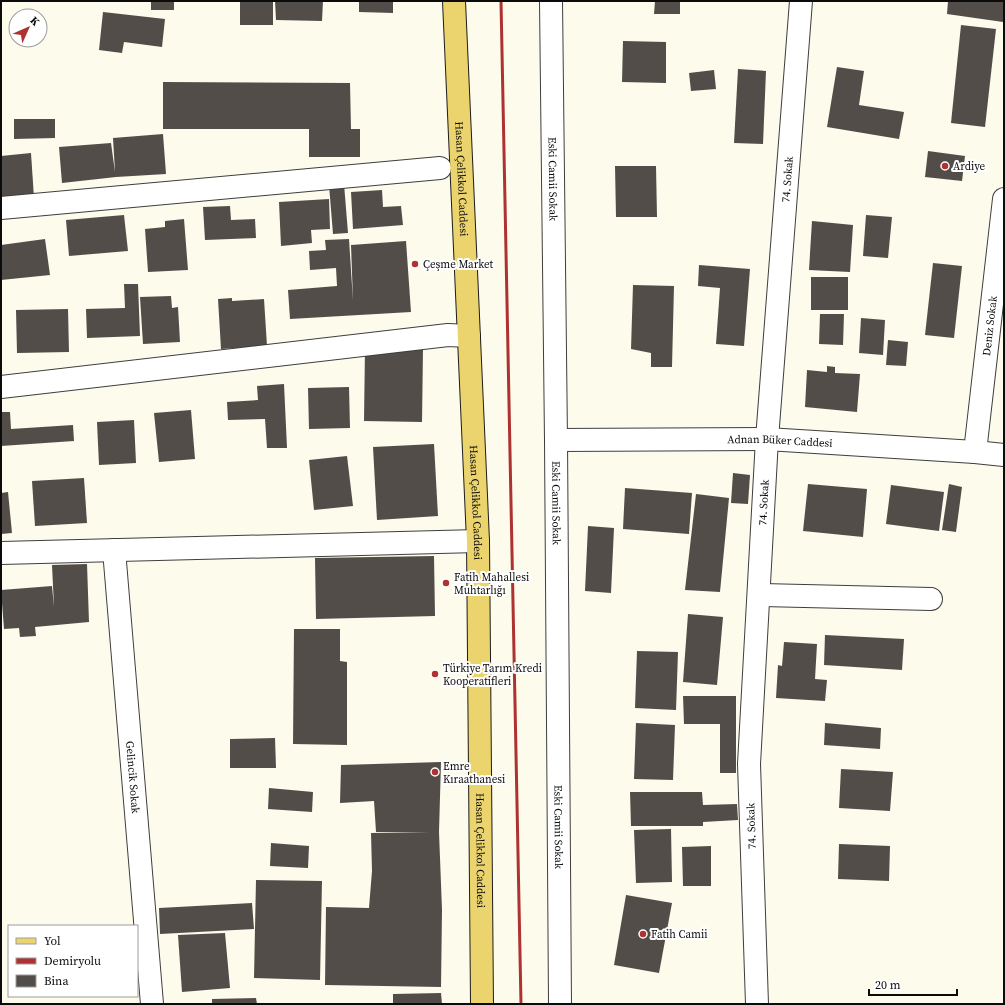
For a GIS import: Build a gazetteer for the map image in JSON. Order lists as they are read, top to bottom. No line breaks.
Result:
{"streets":{"main road":["Hasan Çelikkol Caddesi"],"street":["Eski Camii Sokak","74. Sokak","Deniz Sokak","Adnan Büker Caddesi","Gelincik Sokak"]},"crossings":[["Eski Camii Sokak","Adnan Büker Caddesi"],["74. Sokak","Adnan Büker Caddesi"],["Deniz Sokak","Adnan Büker Caddesi"]],"places":["Ardiye","Çeşme Market","Fatih Mahallesi Muhtarlığı","Türkiye Tarım Kredi Kooperatifleri","Emre Kıraathanesi","Fatih Camii"],"legend":["Yol","Demiryolu","Bina"],"scale_bar":"20 m","north":"top right"}
